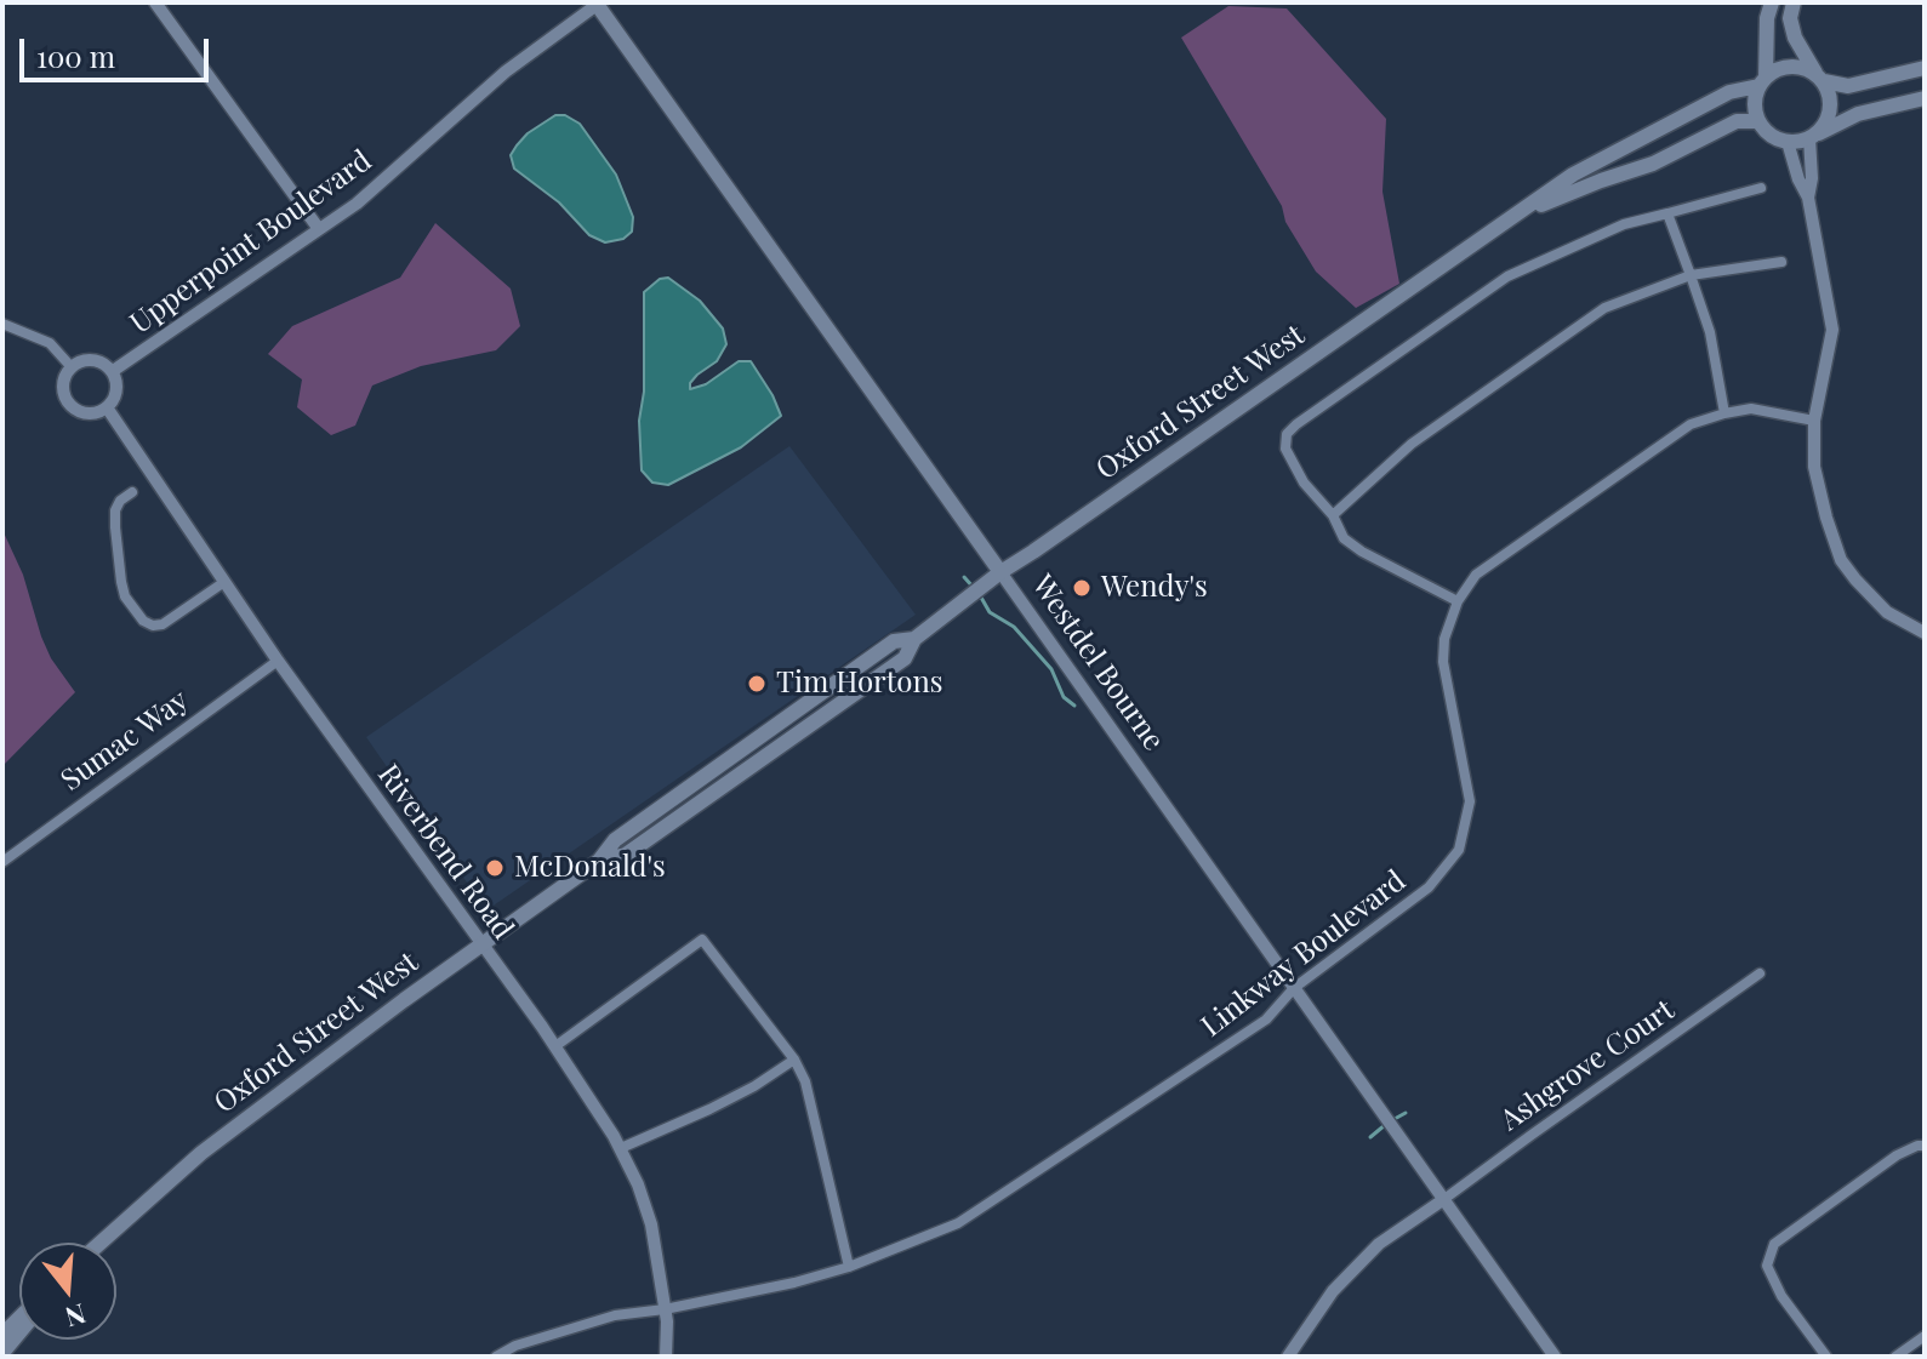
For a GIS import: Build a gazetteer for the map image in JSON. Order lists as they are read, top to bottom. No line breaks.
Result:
{"streets":{"main road":["Oxford Street West","Westdel Bourne"],"street":["Upperpoint Boulevard","Sumac Way","Riverbend Road","Linkway Boulevard","Ashgrove Court"]},"crossings":[["Upperpoint Boulevard","Westdel Bourne"],["Upperpoint Boulevard","Riverbend Road"],["Oxford Street West","Westdel Bourne"],["Oxford Street West","Riverbend Road"],["Westdel Bourne","Linkway Boulevard"],["Westdel Bourne","Ashgrove Court"],["Sumac Way","Riverbend Road"],["Riverbend Road","Linkway Boulevard"]],"places":["Wendy's","Tim Hortons","McDonald's"],"scale_bar":"100 m","north":"bottom"}
